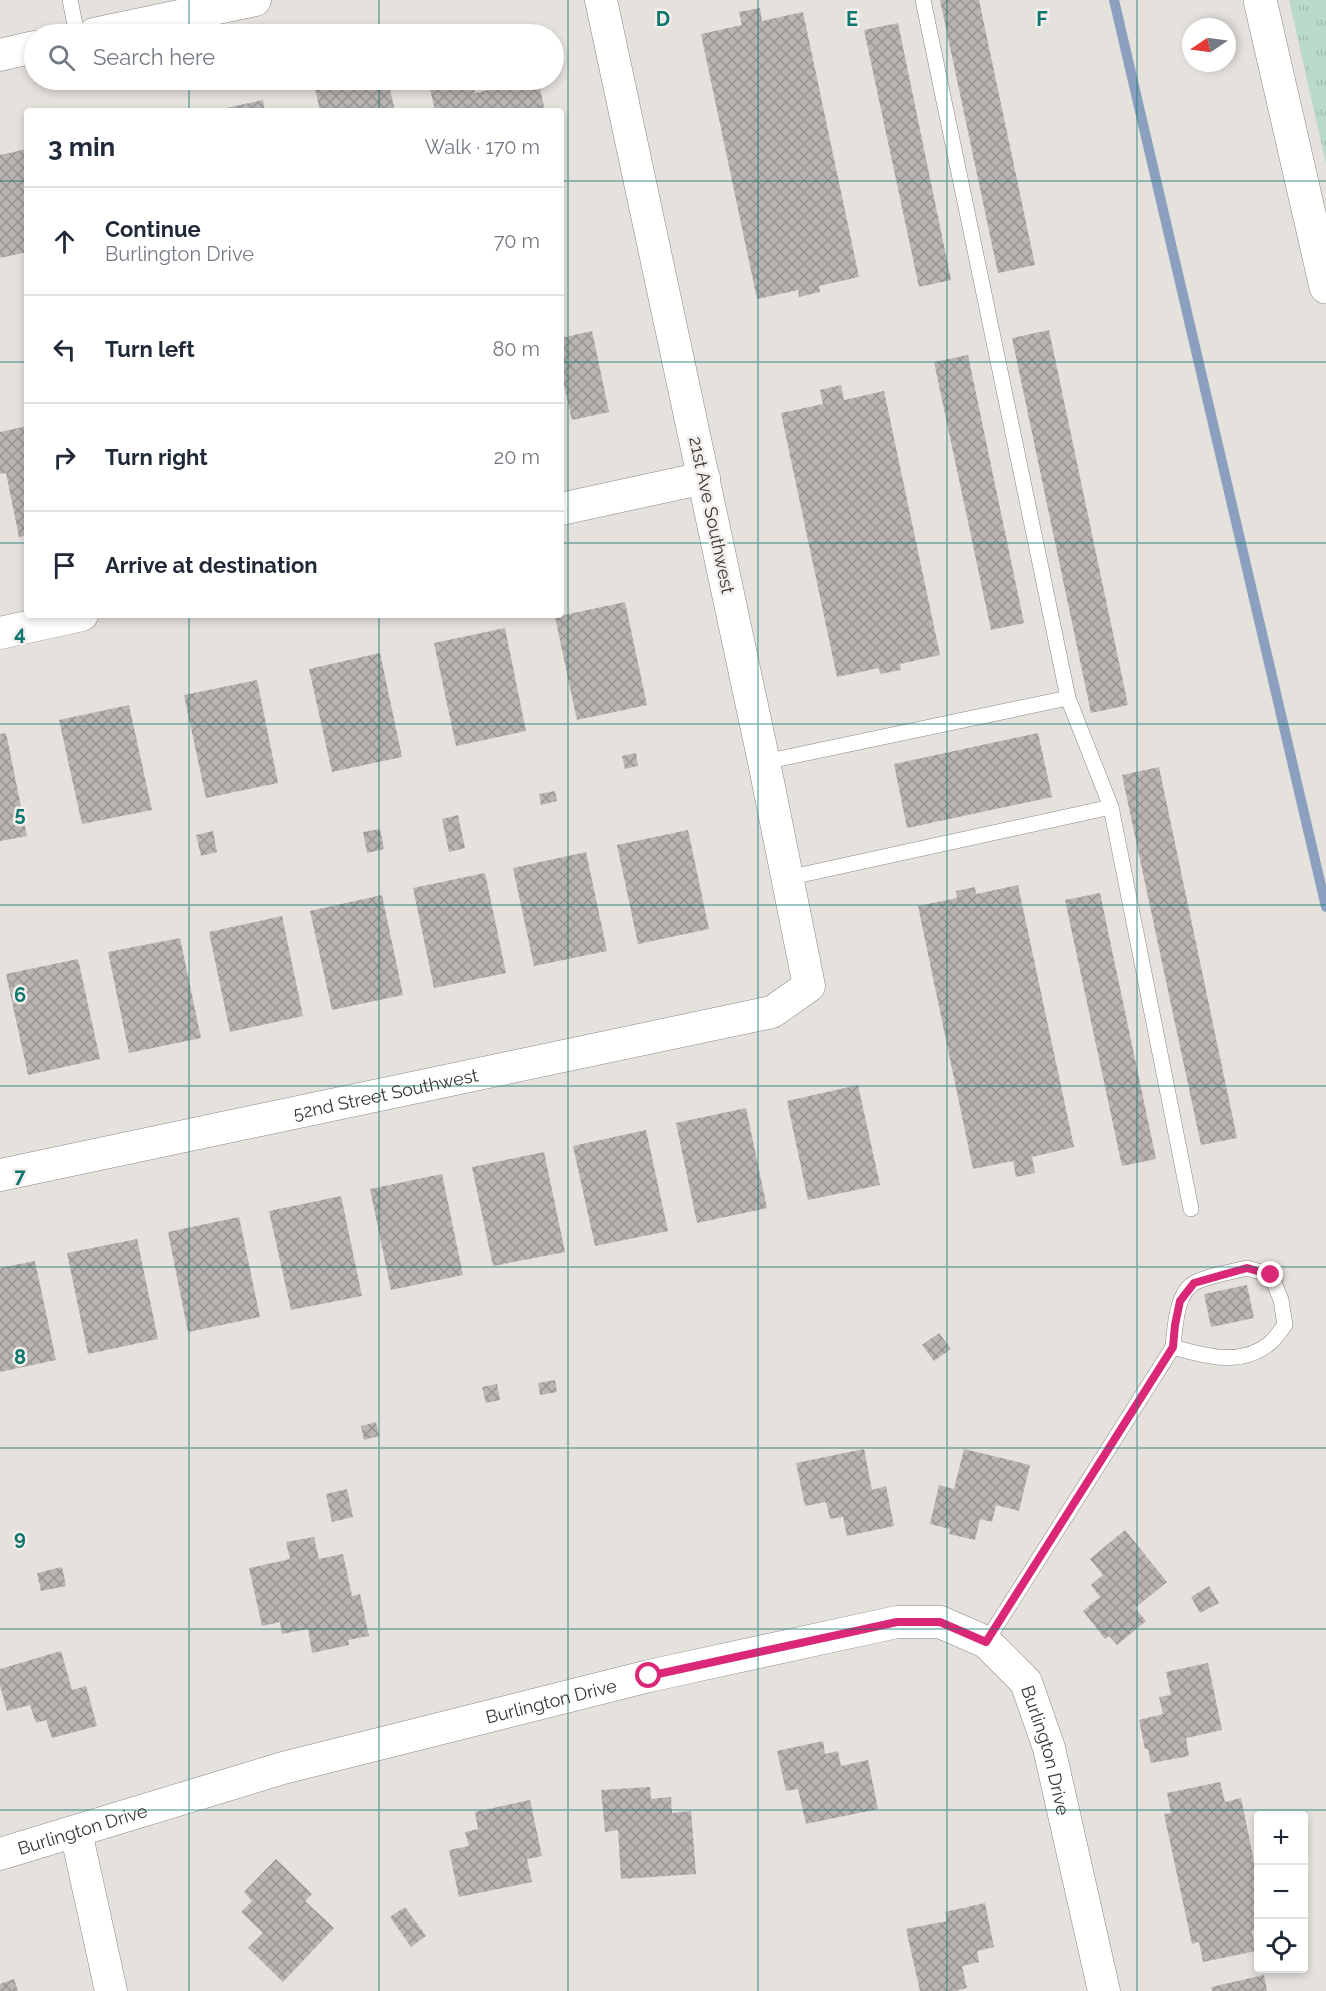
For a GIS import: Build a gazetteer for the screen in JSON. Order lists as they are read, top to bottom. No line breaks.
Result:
{"streets":{"street":["21st Ave Southwest","52nd Street Southwest","Burlington Drive"]},"crossings":[["21st Ave Southwest","52nd Street Southwest"]],"north":"left","page":{"search":"Search here","heading":["3 min","Walk · 170 m"],"list":[["Continue","Burlington Drive","70 m"],["Turn left","80 m"],["Turn right","20 m"],"Arrive at destination"],"map_buttons":["+","−"]},"grid":{"columns":["D","E","F"],"rows":["4","5","6","7","8","9"]}}
